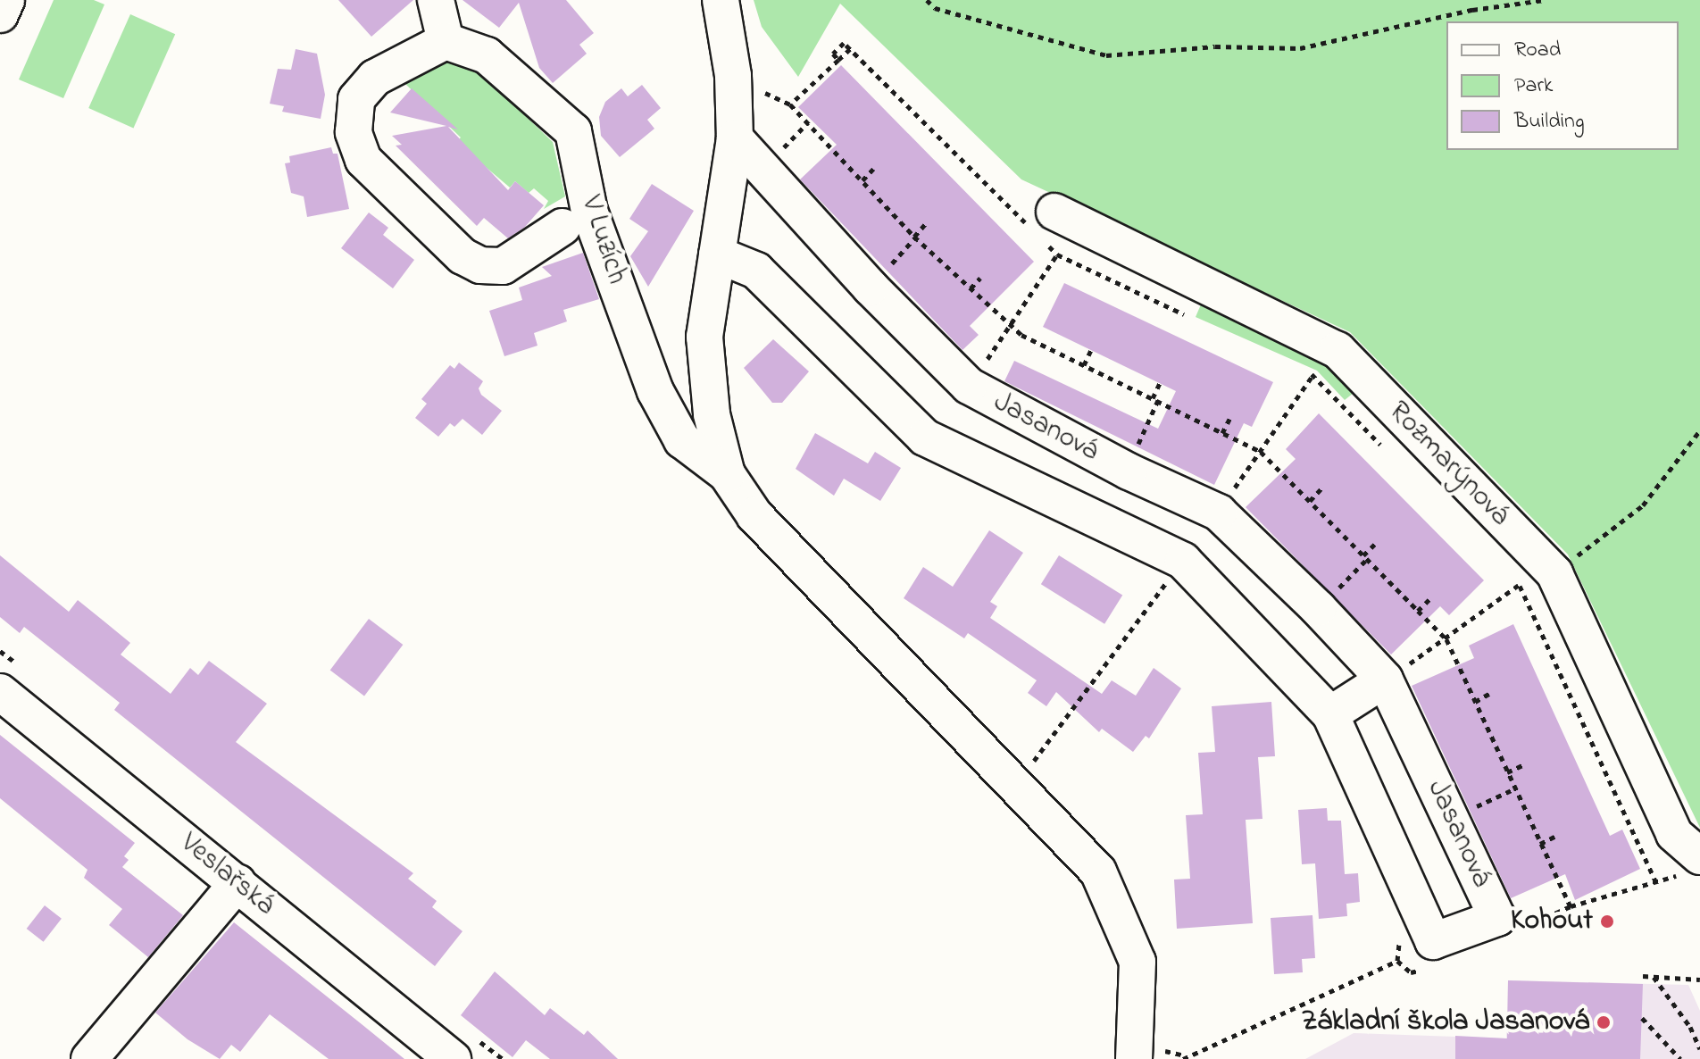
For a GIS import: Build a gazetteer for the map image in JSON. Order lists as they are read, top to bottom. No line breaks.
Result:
{"streets":{"street":["V Luzích","Jasanová","Rozmarýnová","Veslařská"]},"places":["Kohout","Základní škola Jasanová"],"legend":["Road","Park","Building"]}
